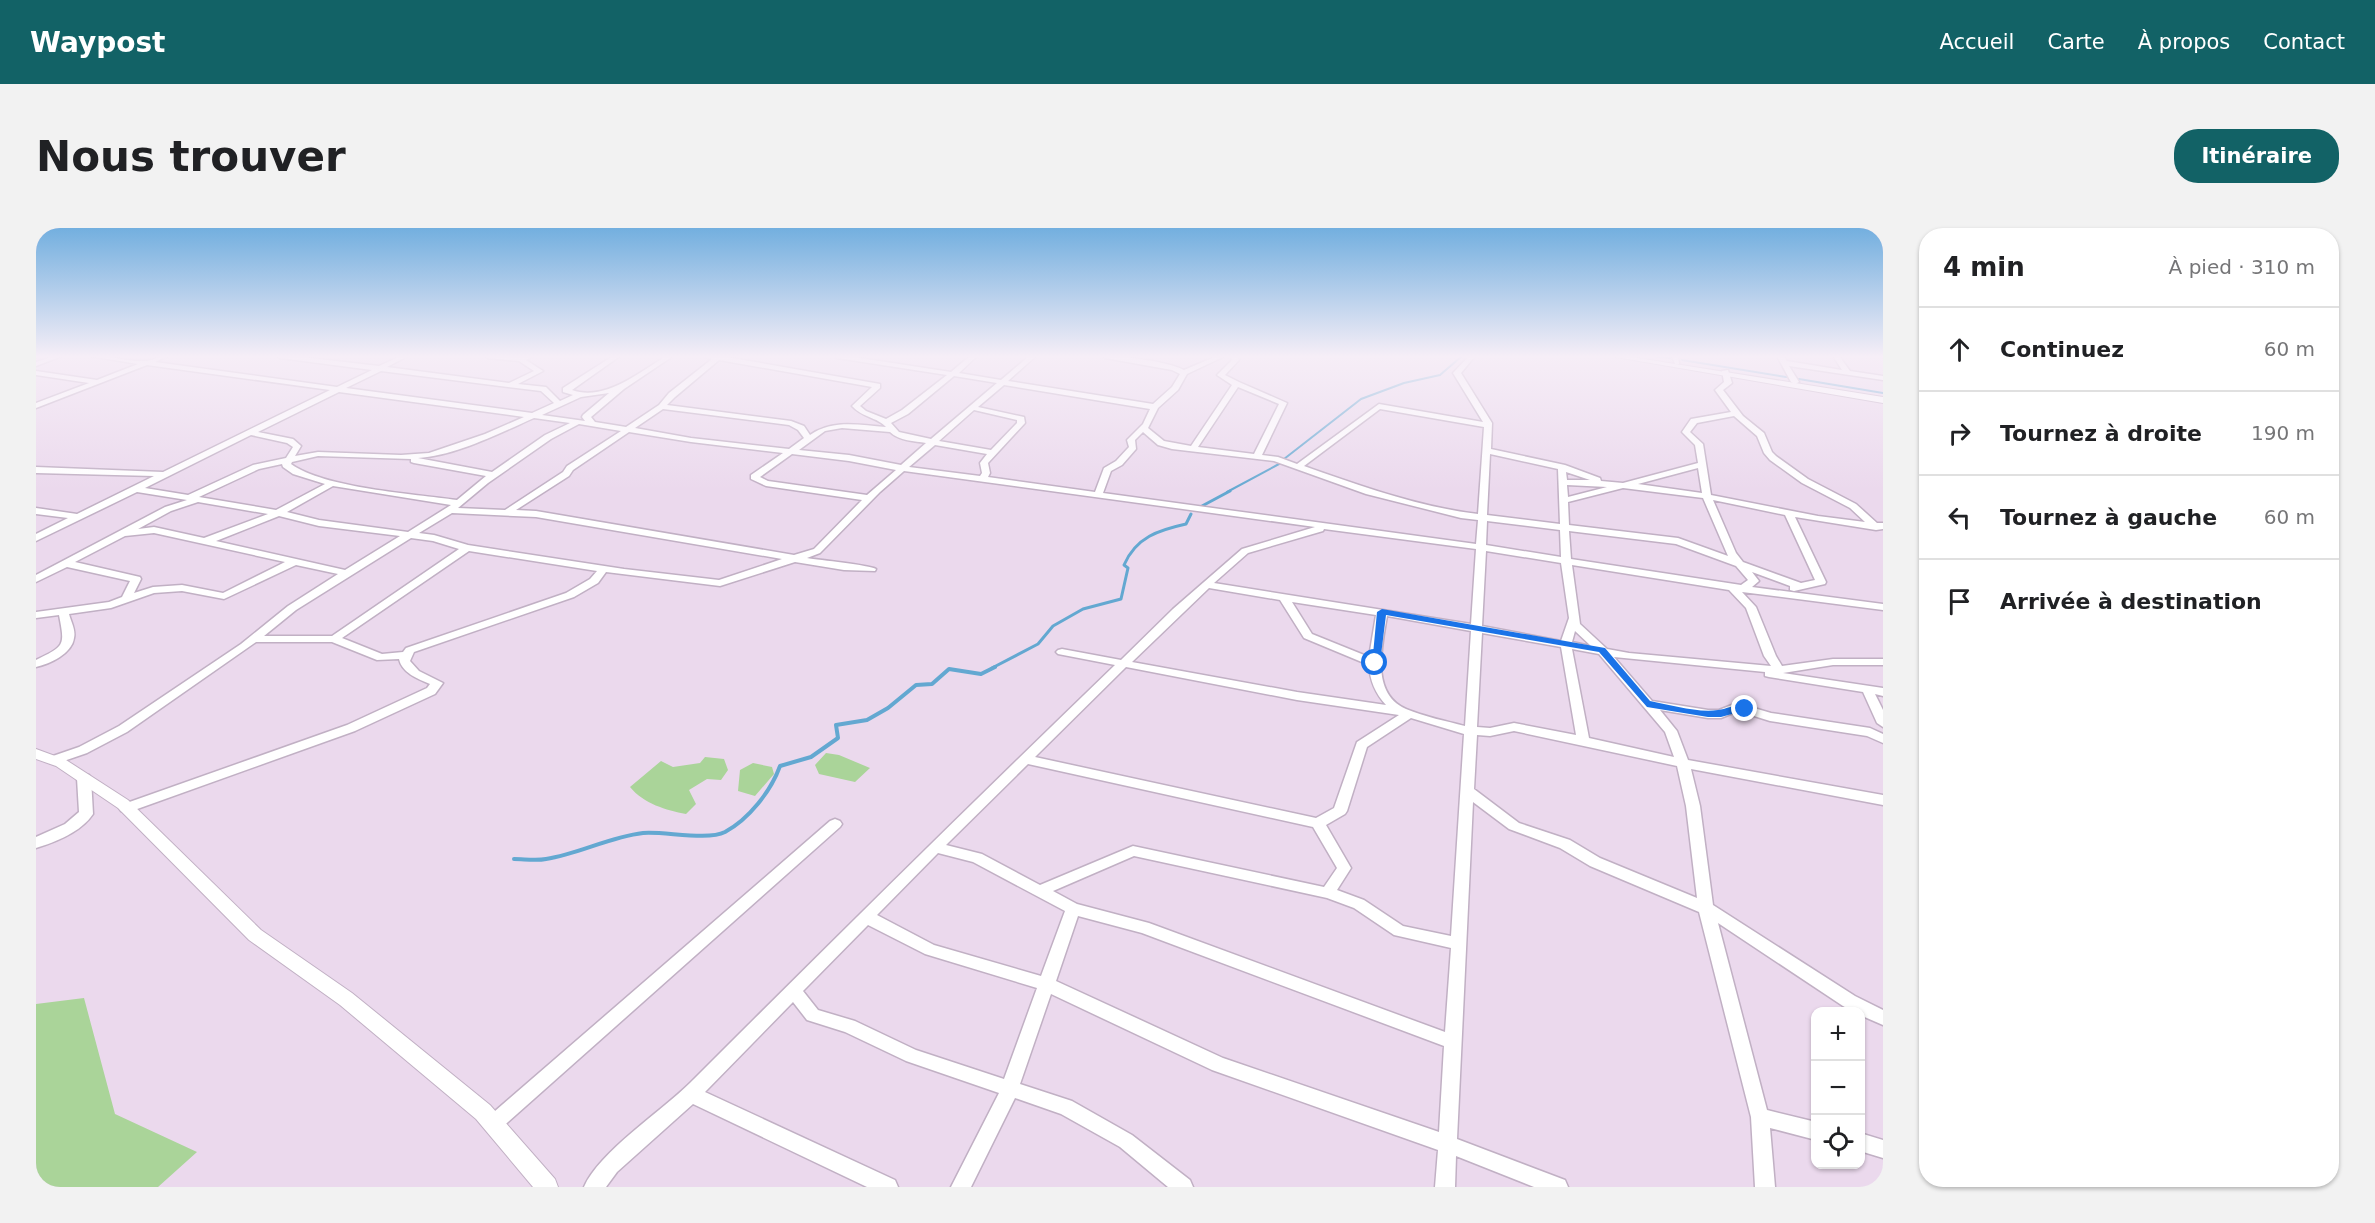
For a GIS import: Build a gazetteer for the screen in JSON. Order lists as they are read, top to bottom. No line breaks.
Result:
{"page":{"header":"Waypost","nav":["Accueil","Carte","À propos","Contact"],"buttons":"Itinéraire","title":"Nous trouver","heading":["4 min","À pied · 310 m"],"list":[["Continuez","60 m"],["Tournez à droite","190 m"],["Tournez à gauche","60 m"],"Arrivée à destination"],"map_buttons":["+","−"]}}
